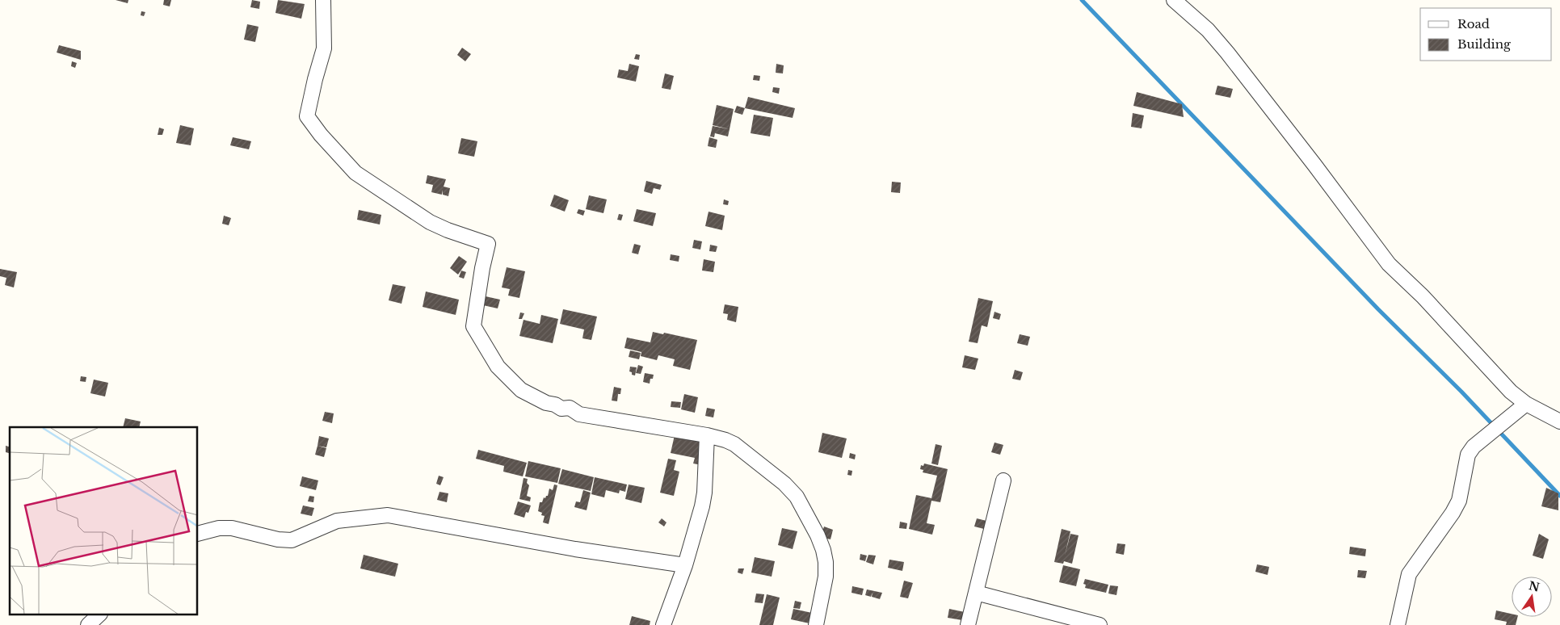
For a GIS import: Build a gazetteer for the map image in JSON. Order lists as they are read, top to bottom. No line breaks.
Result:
{"legend":["Road","Building"],"north":"top"}
